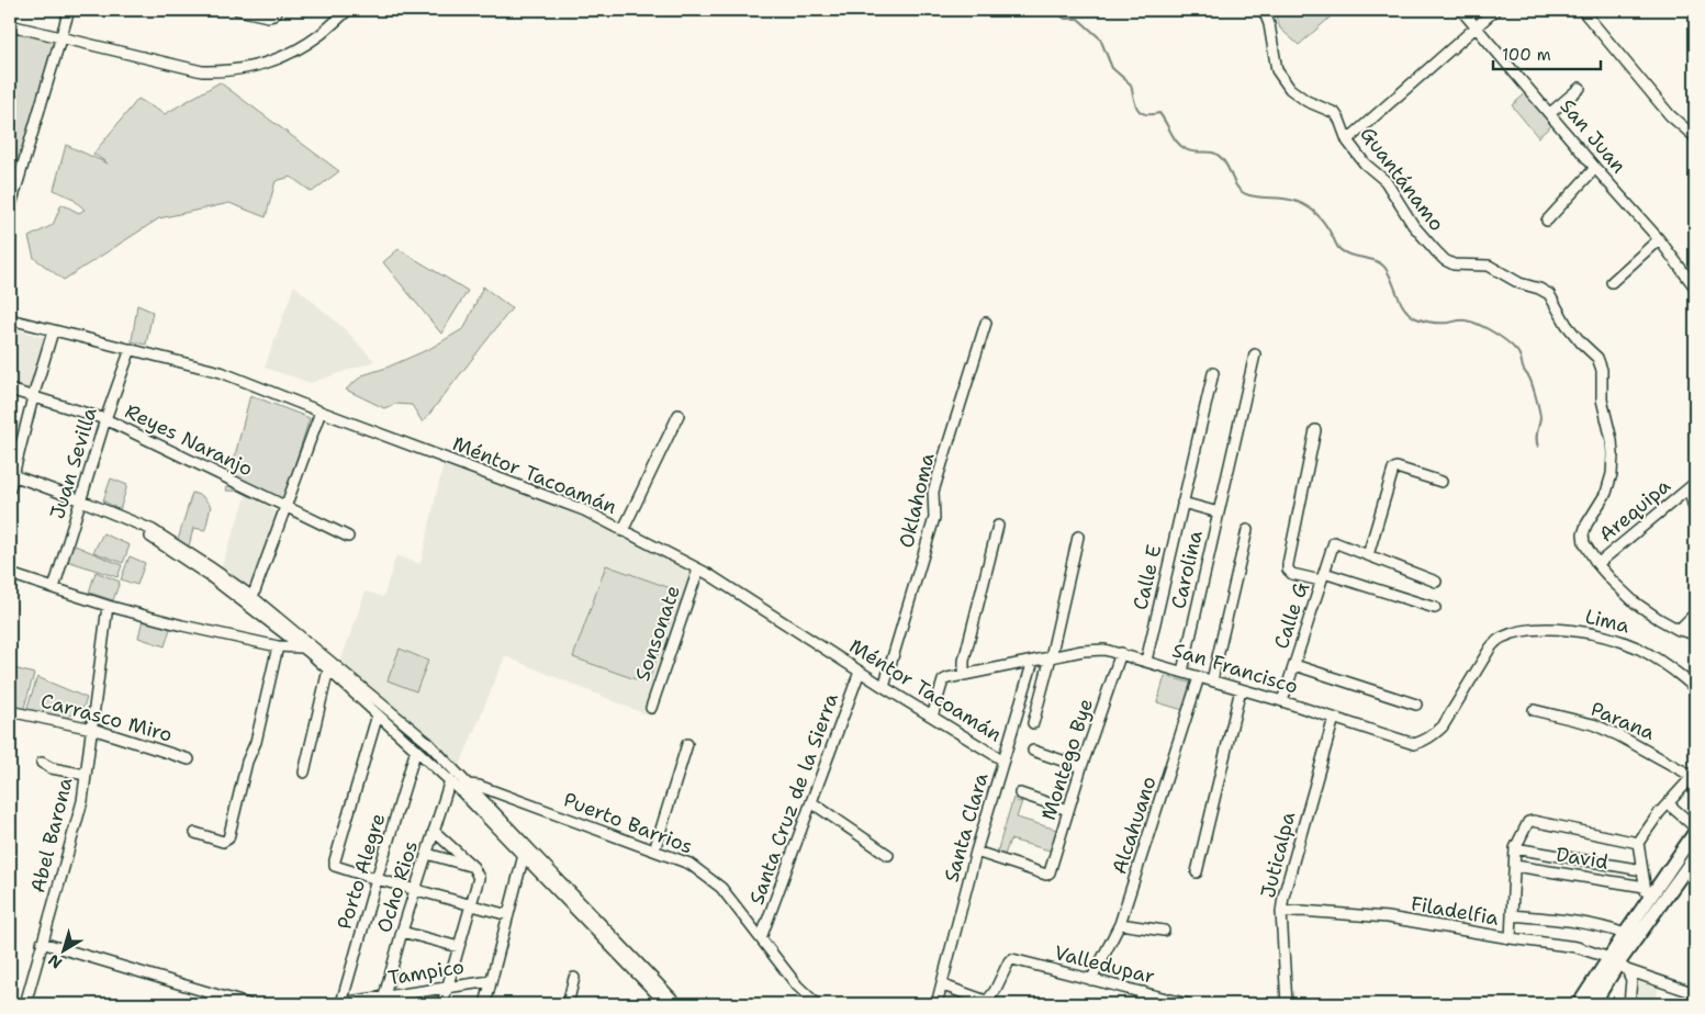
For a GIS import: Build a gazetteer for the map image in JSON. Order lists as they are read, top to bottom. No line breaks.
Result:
{"streets":{"street":["San Juan","Guantánamo","Reyes Naranjo","Juan Sevilla","Méntor Tacoamán","Oklahoma","Arequipa","Carolina","Calle E","Calle G","Lima","Sonsonate","San Francisco","Carrasco Miro","Parana","Montego Bye","Santa Cruz de la Sierra","Puerto Barrios","Alcahuano","Santa Clara","Abel Barona","Juticalpa","David","Porto Alegre","Ocho Rios","Filadelfia","Valledupar","Tampico"]},"crossings":[["Guantánamo","Arequipa"],["Reyes Naranjo","Juan Sevilla"],["Juan Sevilla","Méntor Tacoamán"],["Méntor Tacoamán","Oklahoma"],["Méntor Tacoamán","Sonsonate"],["Méntor Tacoamán","San Francisco"],["Méntor Tacoamán","Santa Cruz de la Sierra"],["Méntor Tacoamán","Santa Clara"],["Carolina","Calle E"],["Carolina","San Francisco"],["Calle E","San Francisco"],["Calle G","San Francisco"],["Lima","San Francisco"],["San Francisco","Montego Bye"],["San Francisco","Alcahuano"],["San Francisco","Santa Clara"],["San Francisco","Juticalpa"],["Carrasco Miro","Abel Barona"],["Montego Bye","Santa Clara"],["Santa Cruz de la Sierra","Puerto Barrios"],["Alcahuano","Valledupar"],["Juticalpa","Filadelfia"],["Porto Alegre","Tampico"],["Ocho Rios","Tampico"]],"scale_bar":"100 m","north":"bottom left"}
